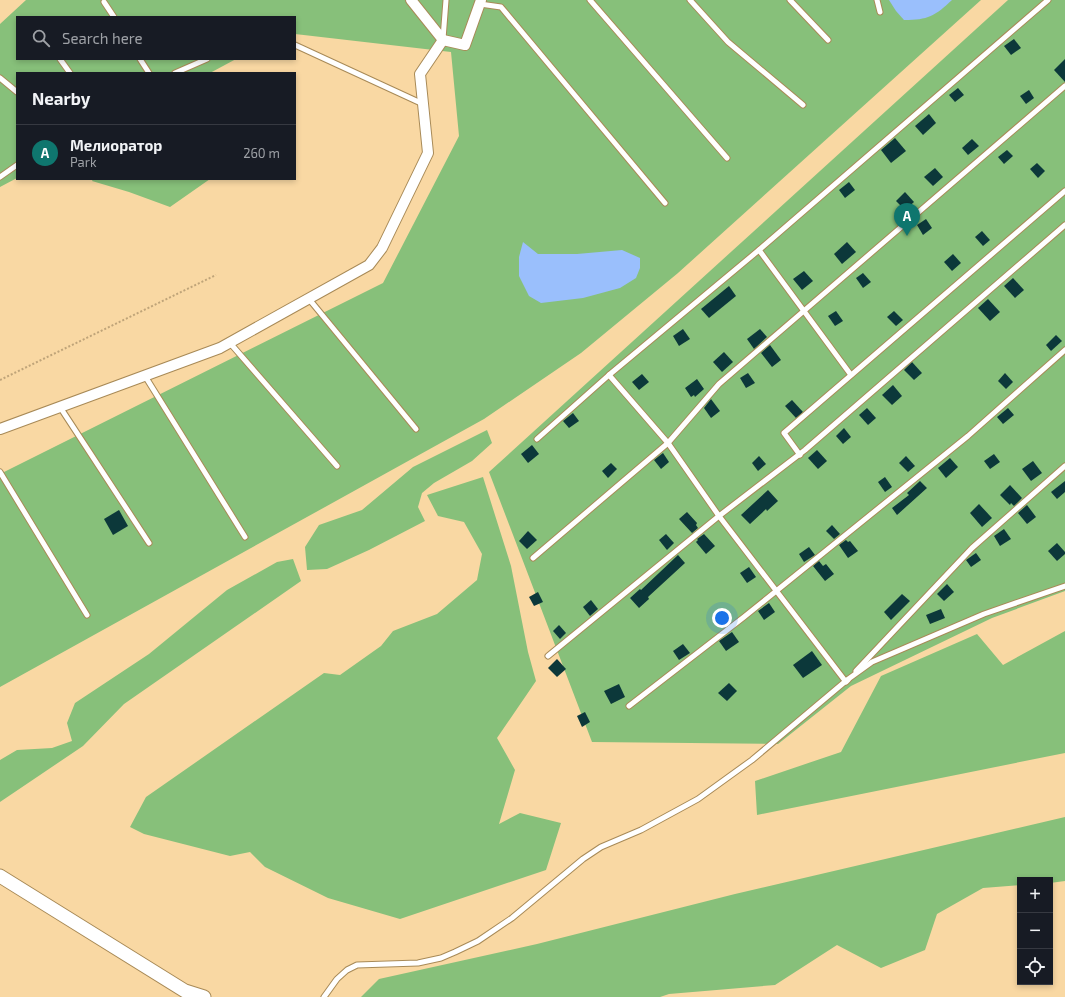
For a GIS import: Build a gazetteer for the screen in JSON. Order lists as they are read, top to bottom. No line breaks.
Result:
{"page":{"search":"Search here","heading":"Nearby","list":[{"mark":"A","name":"Мелиоратор","note":"Park","value":"260 m"}],"pins":"A","map_buttons":["+","−"]}}
